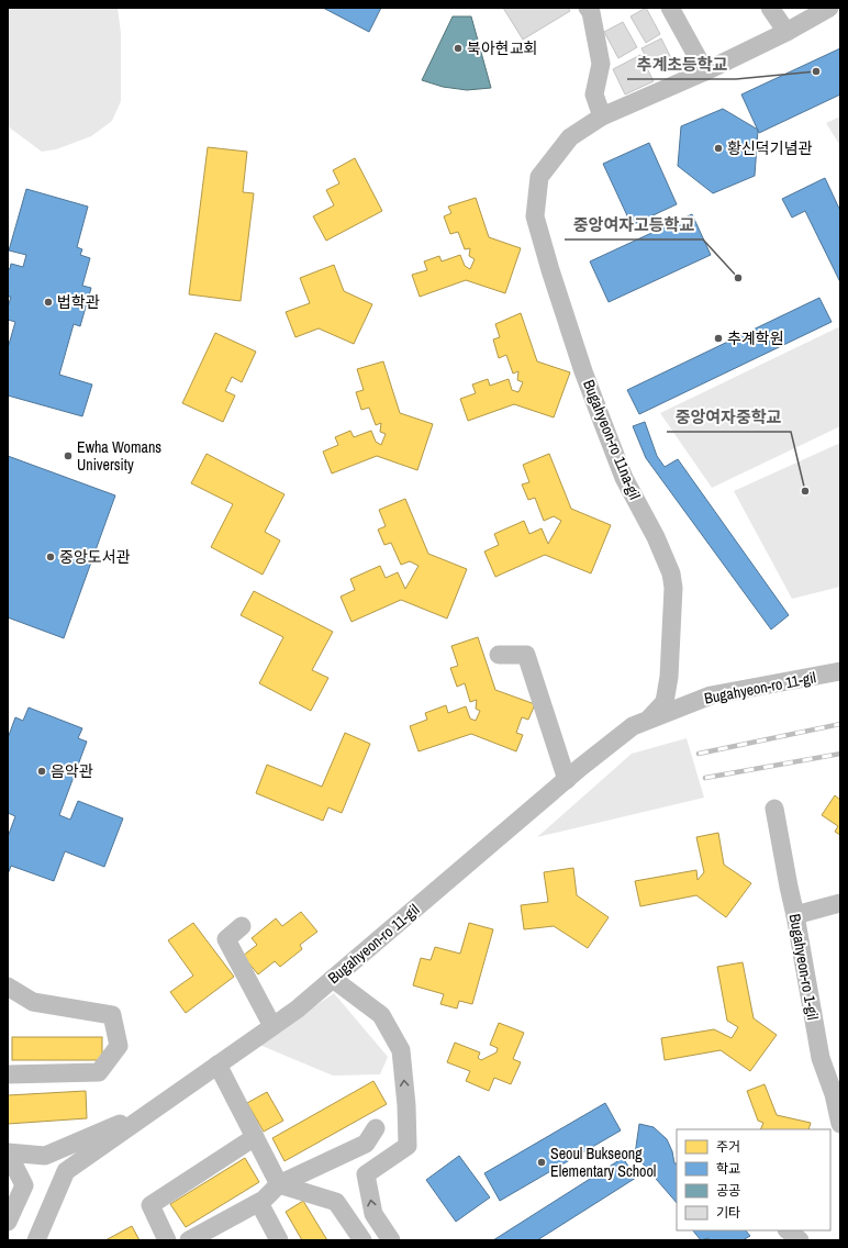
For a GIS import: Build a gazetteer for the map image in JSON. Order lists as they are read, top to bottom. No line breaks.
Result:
{"streets":{"street":["Bugahyeon-ro 11na-gil","Bugahyeon-ro 11-gil","Bugahyeon-ro 1-gil"]},"crossings":[["Bugahyeon-ro 11na-gil","Bugahyeon-ro 11-gil"]],"places":["북아현교회","추계초등학교","황신덕기념관","중앙여자고등학교","법학관","추계학원","Ewha Womans University","중앙여자중학교","중앙도서관","음악관","Seoul Bukseong Elementary School"],"legend":["주거","학교","공공","기타"]}
